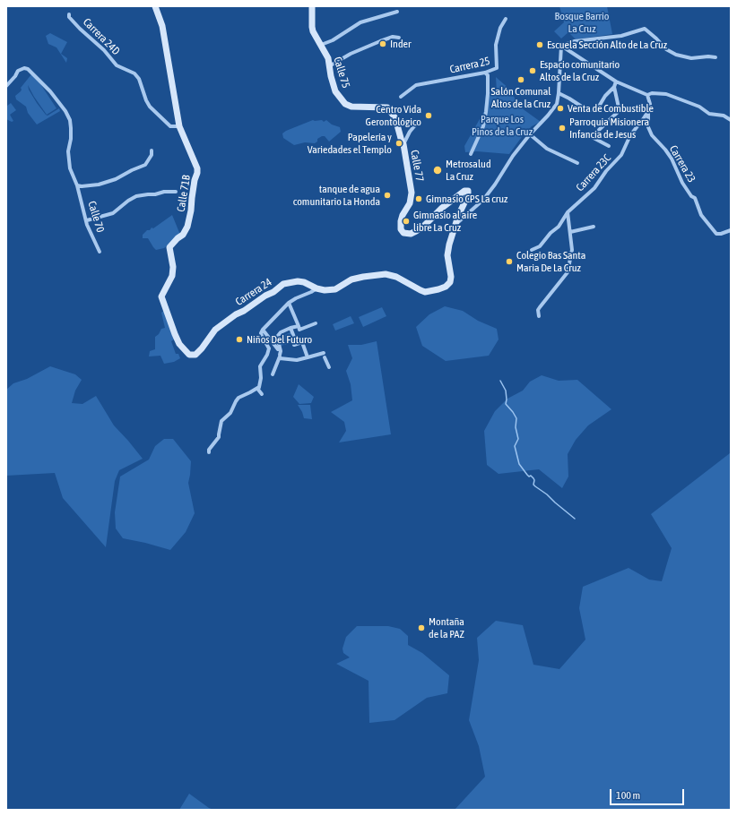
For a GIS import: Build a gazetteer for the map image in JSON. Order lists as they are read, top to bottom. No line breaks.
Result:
{"streets":{"street":["Carrera 24D","Carrera 25","Calle 75","Carrera 23","Calle 77","Carrera 23C","Calle 71B","Calle 70","Carrera 24"]},"crossings":[["Carrera 24D","Calle 71B"],["Calle 75","Calle 77"],["Carrera 23","Carrera 23C"],["Calle 77","Carrera 24"],["Calle 71B","Carrera 24"]],"parks":["Bosque Barrio La Cruz","Parque Los Pinos de la Cruz"],"places":["Inder","Escuela Sección Alto de La Cruz","Espacio comunitario Altos de la Cruz","Salón Comunal Altos de la Cruz","Venta de Combustible","Centro Vida Gerontológico","Parroquia Misionera Infancia de Jesus","Papelería y Variedades el Templo","Metrosalud La Cruz","tanque de agua comunitario La Honda","Gimnasio CPS La cruz","Gimnasio al aire libre La Cruz","Colegio Bas Santa Maria De La Cruz","Niños Del Futuro","Montaña de la PAZ"],"scale_bar":"100 m"}
